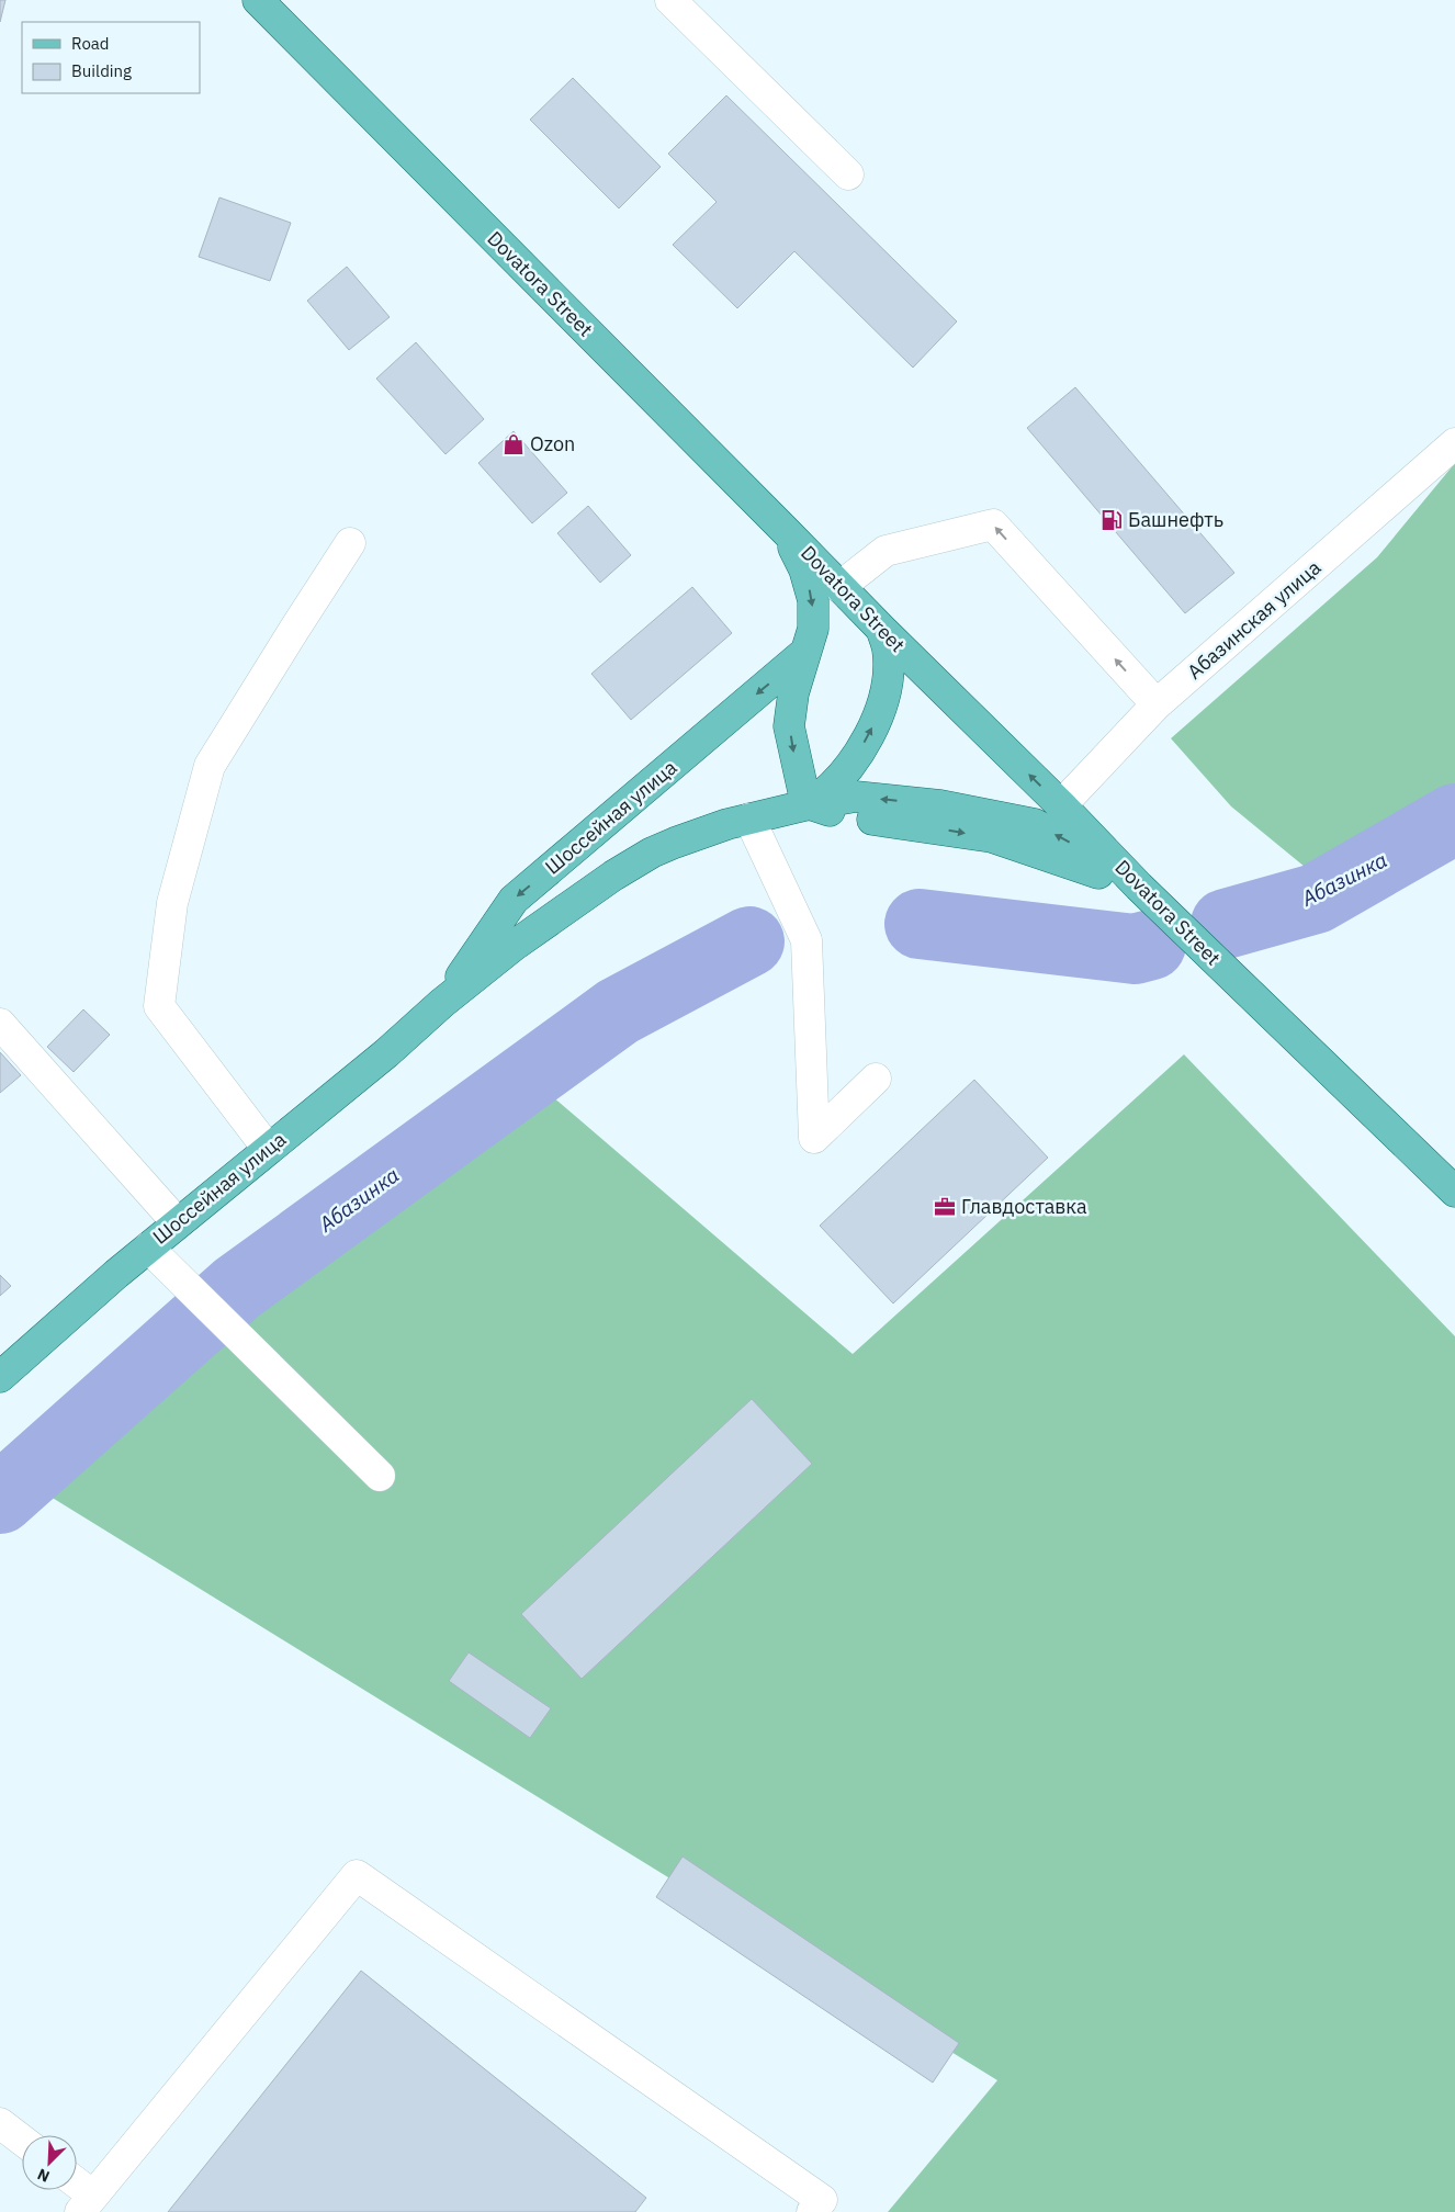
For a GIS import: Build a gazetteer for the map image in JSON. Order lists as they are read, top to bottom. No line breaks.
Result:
{"streets":{"main road":["Dovatora Street","Шоссейная улица"],"street":["Абазинская улица"]},"crossings":[["Dovatora Street","Абазинская улица"]],"water":["Абазинка"],"places":{"shop":["Ozon"],"fuel station":["Башнефть"],"office":["Главдоставка"]},"legend":["Road","Building"],"north":"bottom left"}
